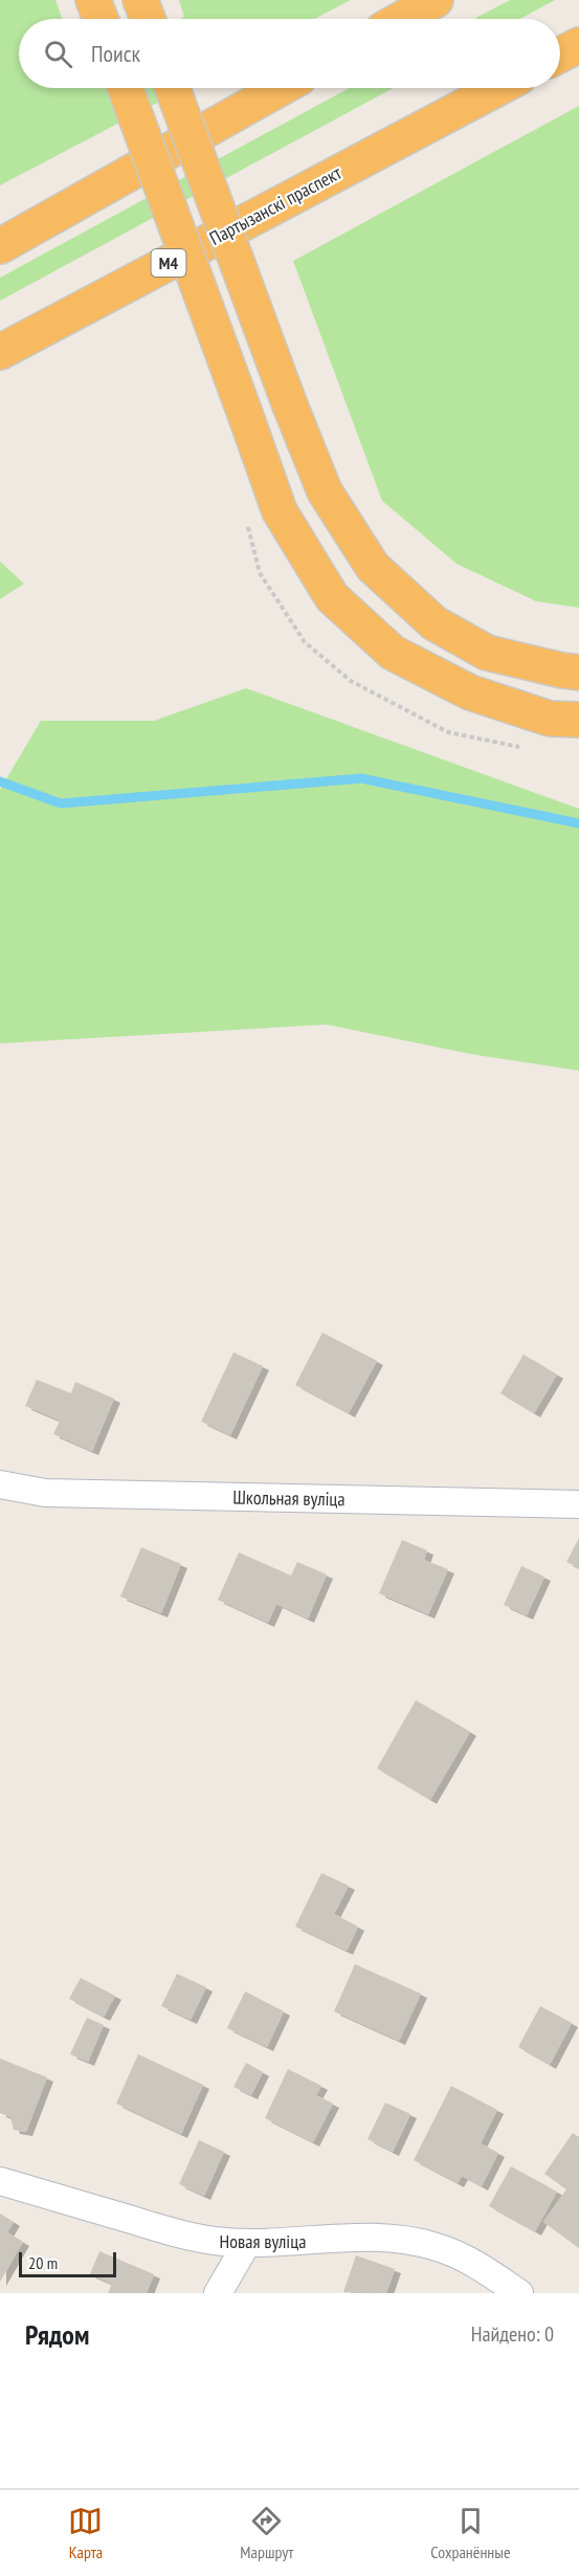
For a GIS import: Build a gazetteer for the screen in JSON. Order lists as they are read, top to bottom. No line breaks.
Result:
{"streets":{"highway":["Партызанскі праспект","М4"],"street":["Школьная вуліца","Новая вуліца"]},"scale_bar":"20 m","page":{"search":"Поиск","scale":"20 m","heading":["Рядом","Найдено: 0"],"nav":["Карта","Маршрут","Сохранённые"]}}
